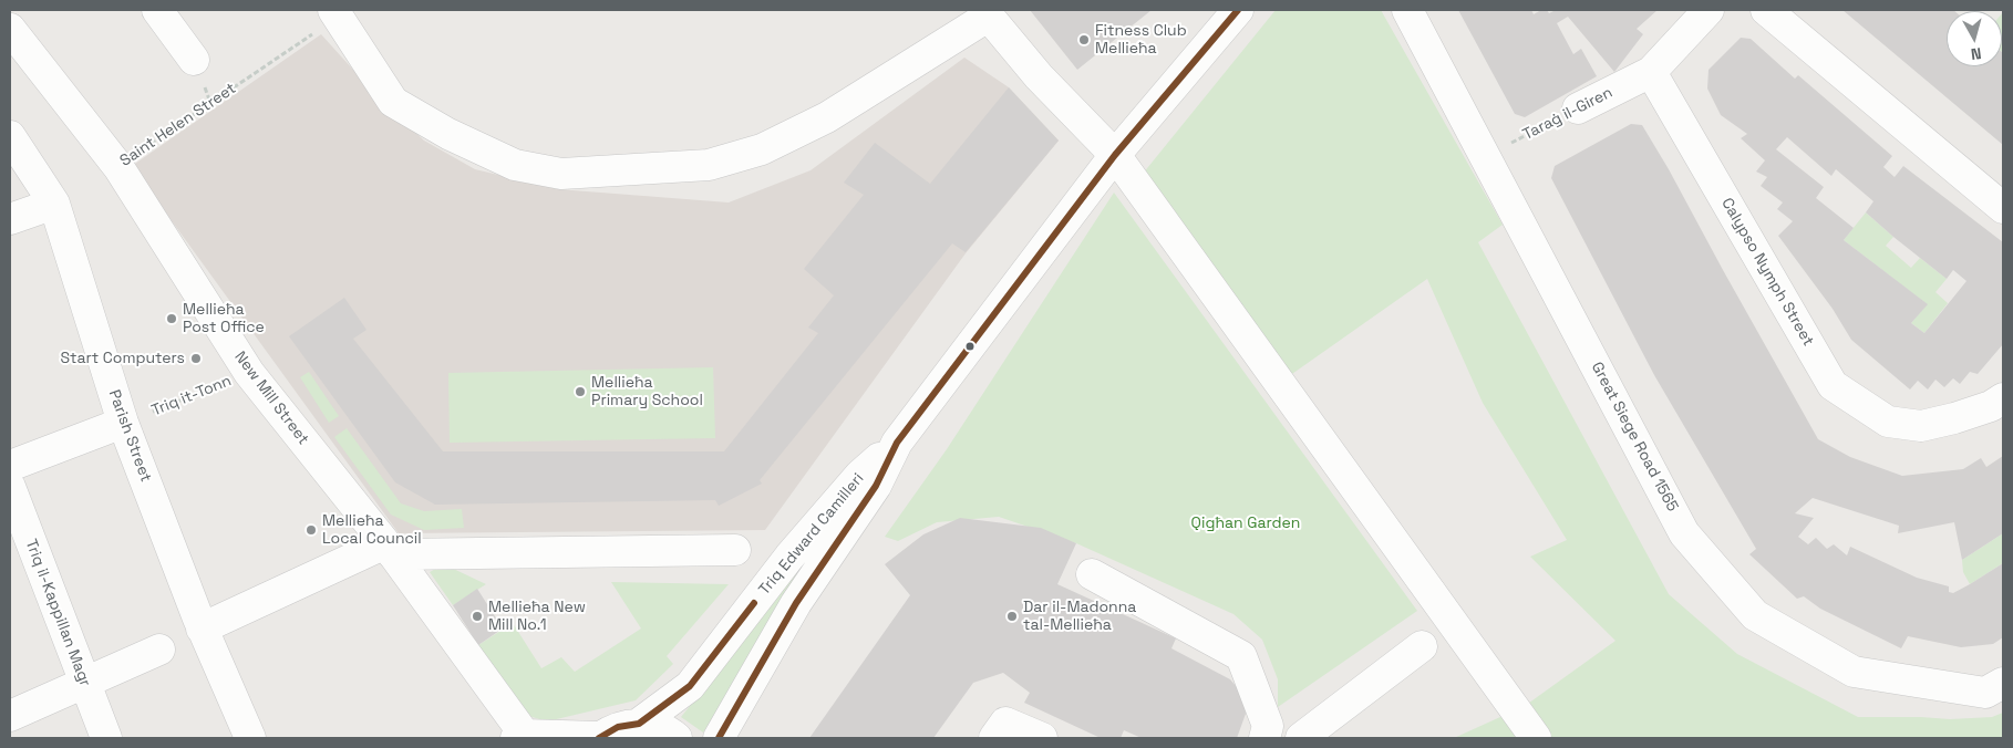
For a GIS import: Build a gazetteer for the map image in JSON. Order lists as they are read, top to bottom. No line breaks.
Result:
{"streets":{"street":["Taraġ il-Giren","Calypso Nymph Street","New Mill Street","Parish Street","Great Siege Road 1565","Triq Edward Camilleri","Triq il-Kappillan Magr"],"path":["Saint Helen Street","Triq it-Tonn"]},"crossings":[["Taraġ il-Giren","Calypso Nymph Street"],["Taraġ il-Giren","Great Siege Road 1565"],["Saint Helen Street","New Mill Street"],["Triq it-Tonn","New Mill Street"],["Triq it-Tonn","Parish Street"]],"parks":["Qigħan Garden"],"places":["Fitness Club Mellieħa","Mellieħa Post Office","Start Computers","Mellieħa Primary School","Mellieħa Local Council","Mellieħa New Mill No.1","Dar il-Madonna tal-Mellieħa"],"north":"bottom"}
